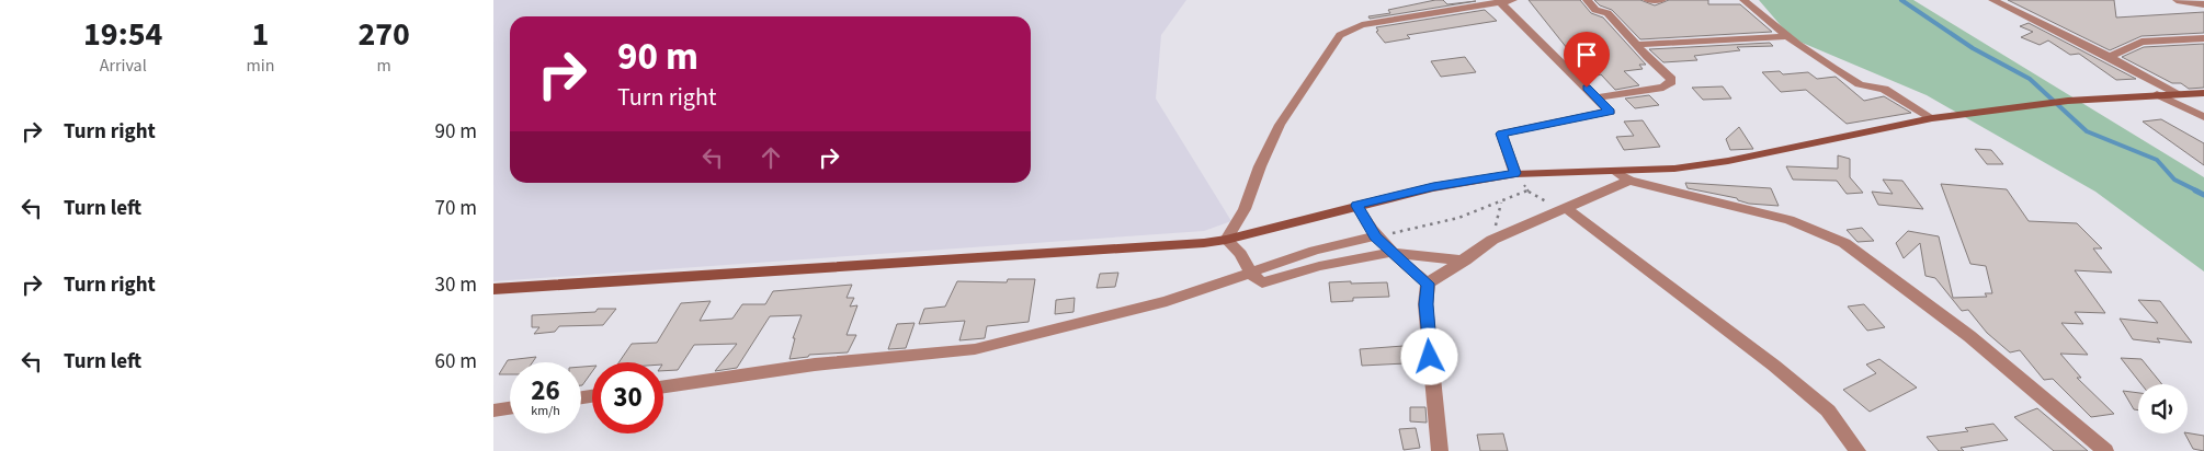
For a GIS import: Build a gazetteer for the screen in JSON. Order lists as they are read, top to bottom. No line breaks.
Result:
{"page":{"eta":["19:54","Arrival","1","min","270","m"],"turn":["90 m","Turn right"],"list":[{"name":"Turn right","value":"90 m"},{"name":"Turn left","value":"70 m"},{"name":"Turn right","value":"30 m"},{"name":"Turn left","value":"60 m"}],"speed":"26 km/h","limit":"30"}}
